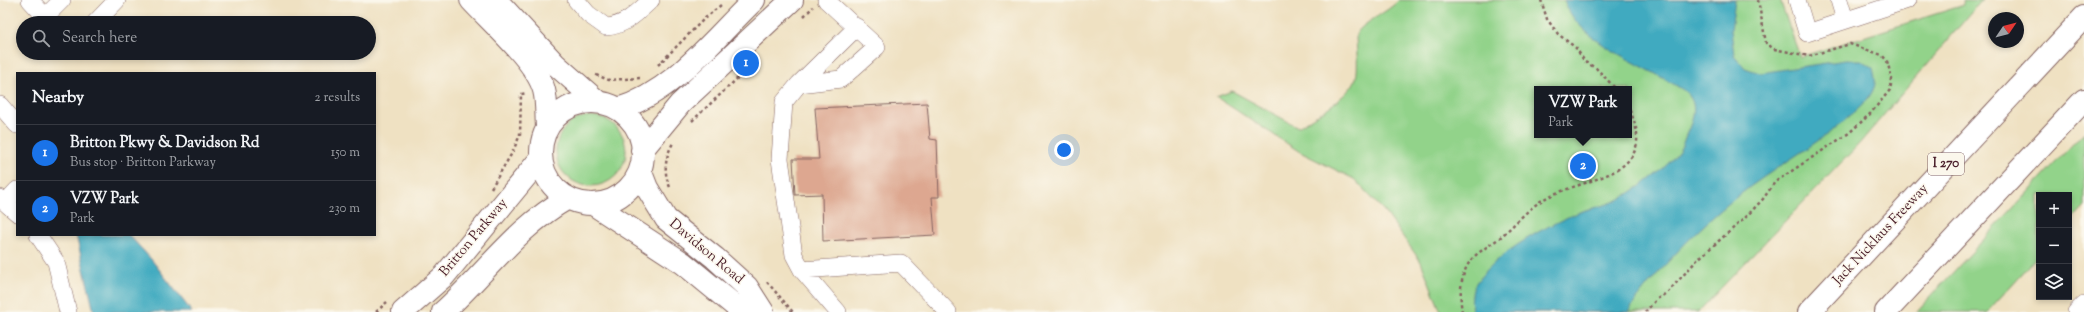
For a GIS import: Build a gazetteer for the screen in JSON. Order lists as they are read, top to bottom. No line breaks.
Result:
{"streets":{"main road":["I 270","Jack Nicklaus Freeway","Britton Parkway","Davidson Road"]},"crossings":[["Britton Parkway","Davidson Road"]],"north":"top right","page":{"search":"Search here","pins":["1","2"],"heading":["Nearby","2 results"],"popup":["VZW Park","Park"],"list":[{"mark":"1","name":"Britton Pkwy & Davidson Rd","note":"Bus stop · Britton Parkway","value":"150 m"},{"mark":"2","name":"VZW Park","note":"Park","value":"230 m"}],"map_buttons":["+","−"]}}
